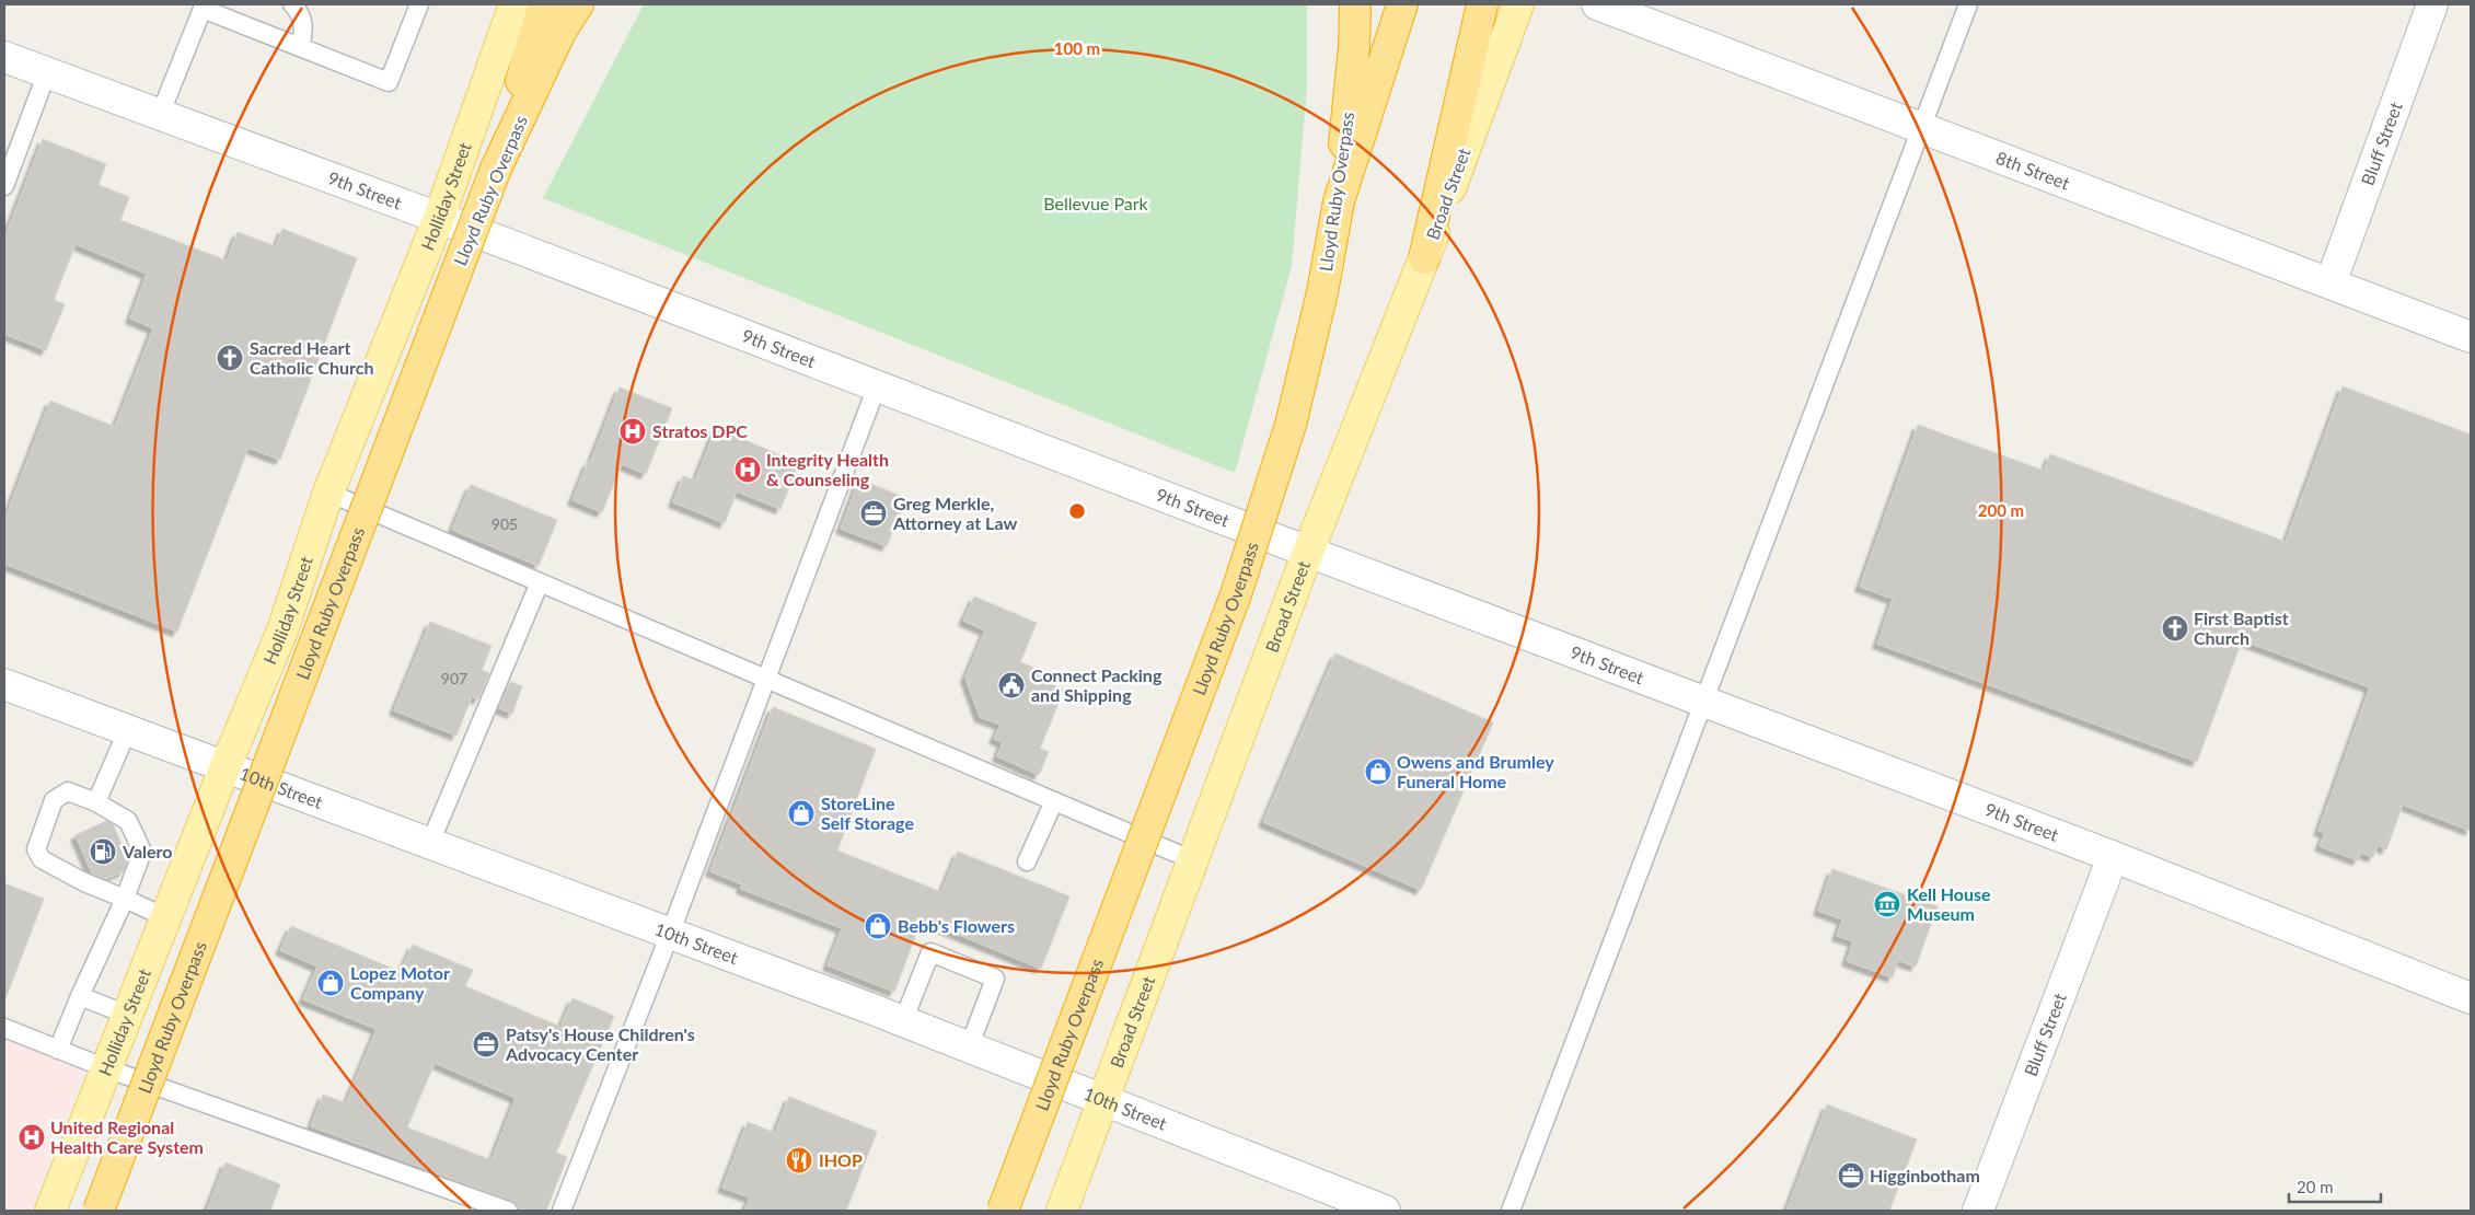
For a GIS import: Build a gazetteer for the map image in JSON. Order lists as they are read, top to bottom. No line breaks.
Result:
{"streets":{"highway":["Lloyd Ruby Overpass"],"main road":["Broad Street","Holliday Street"],"street":["Bluff Street","8th Street","9th Street","10th Street"]},"crossings":[["Bluff Street","8th Street"],["Bluff Street","9th Street"],["9th Street","Broad Street"],["9th Street","Holliday Street"],["Broad Street","10th Street"],["Holliday Street","10th Street"]],"parks":["Bellevue Park"],"places":{"church":["Sacred Heart Catholic Church","First Baptist Church"],"hospital":["Stratos DPC","Integrity Health & Counseling","United Regional Health Care System"],"office":["Greg Merkle, Attorney at Law","Patsy's House Children's Advocacy Center","Higginbotham"],"public building":["Connect Packing and Shipping"],"shop":["Owens and Brumley Funeral Home","StoreLine Self Storage","Bebb's Flowers","Lopez Motor Company"],"fuel station":["Valero"],"museum":["Kell House Museum"],"restaurant":["IHOP"]},"house_numbers":["905","907"],"scale_bar":"20 m","rings":["100 m","200 m"]}
